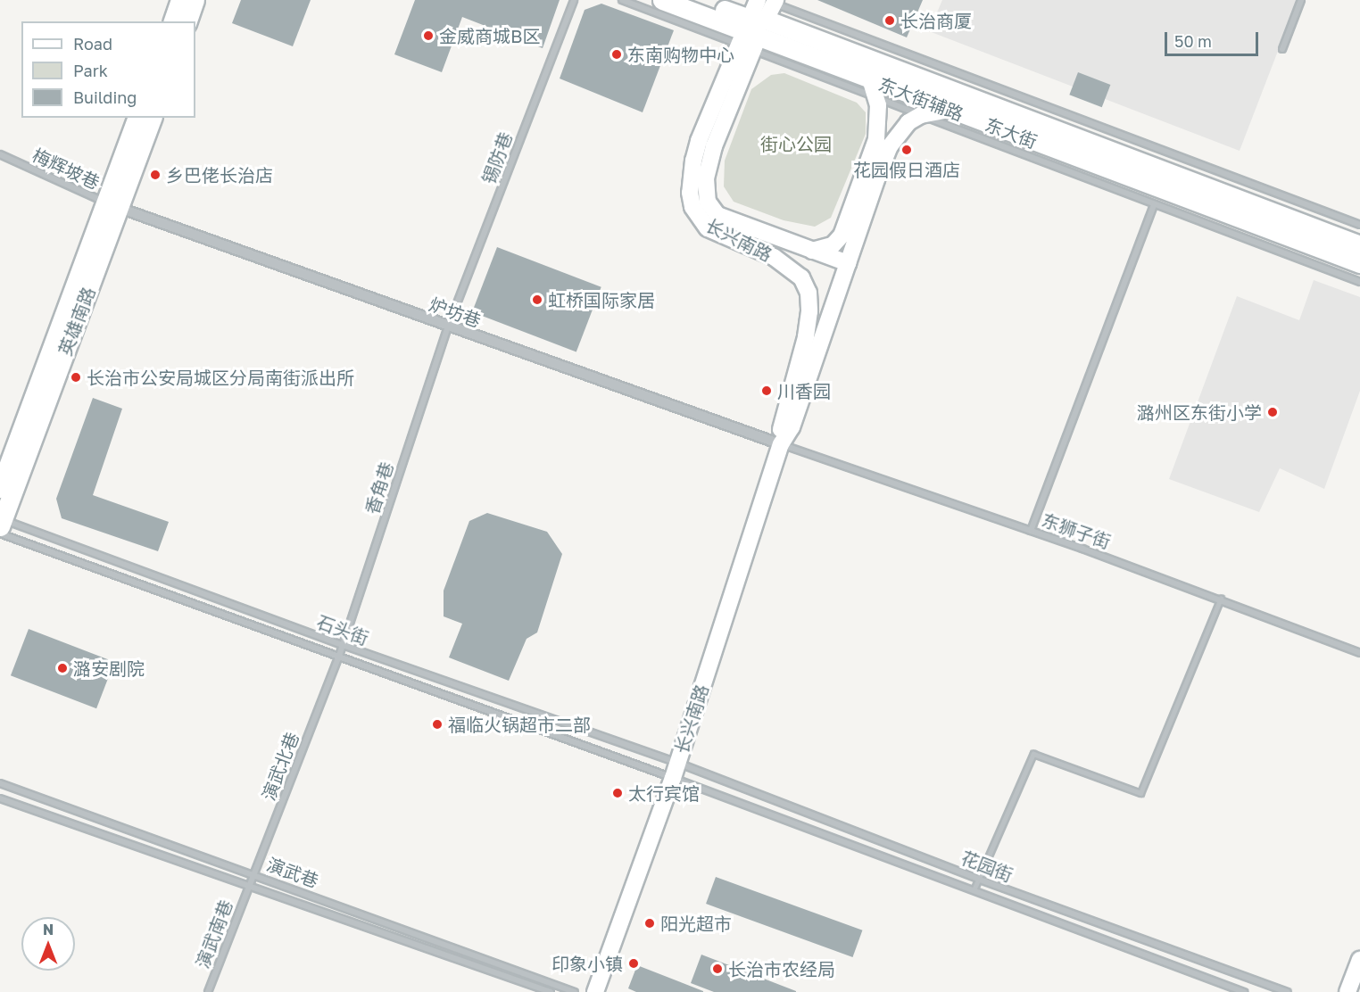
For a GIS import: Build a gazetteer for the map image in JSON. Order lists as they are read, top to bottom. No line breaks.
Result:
{"streets":{"main road":["东大街","长兴南路","英雄南路"],"street":["东大街辅路","锡防巷","梅辉坡巷","炉坊巷","香角巷","东狮子街","石头街","演武北巷","花园街","演武巷","演武南巷"]},"crossings":[["东大街辅路","东大街"],["东大街辅路","长兴南路"],["东大街","长兴南路"],["锡防巷","炉坊巷"],["锡防巷","香角巷"],["梅辉坡巷","炉坊巷"],["梅辉坡巷","英雄南路"],["长兴南路","炉坊巷"],["长兴南路","东狮子街"],["长兴南路","石头街"],["长兴南路","花园街"],["炉坊巷","英雄南路"],["炉坊巷","香角巷"],["炉坊巷","东狮子街"],["英雄南路","石头街"],["香角巷","石头街"],["香角巷","演武北巷"],["石头街","演武北巷"],["石头街","花园街"],["演武北巷","演武巷"],["演武北巷","演武南巷"],["演武巷","演武南巷"]],"parks":["街心公园"],"places":["长治商厦","金威商城B区","东南购物中心","花园假日酒店","乡巴佬长治店","虹桥国际家居","长治市公安局城区分局南街派出所","川香园","潞州区东街小学","潞安剧院","福临火锅超市二部","太行宾馆","阳光超市","印象小镇","长治市农经局"],"legend":["Road","Park","Building"],"scale_bar":"50 m","north":"top"}
